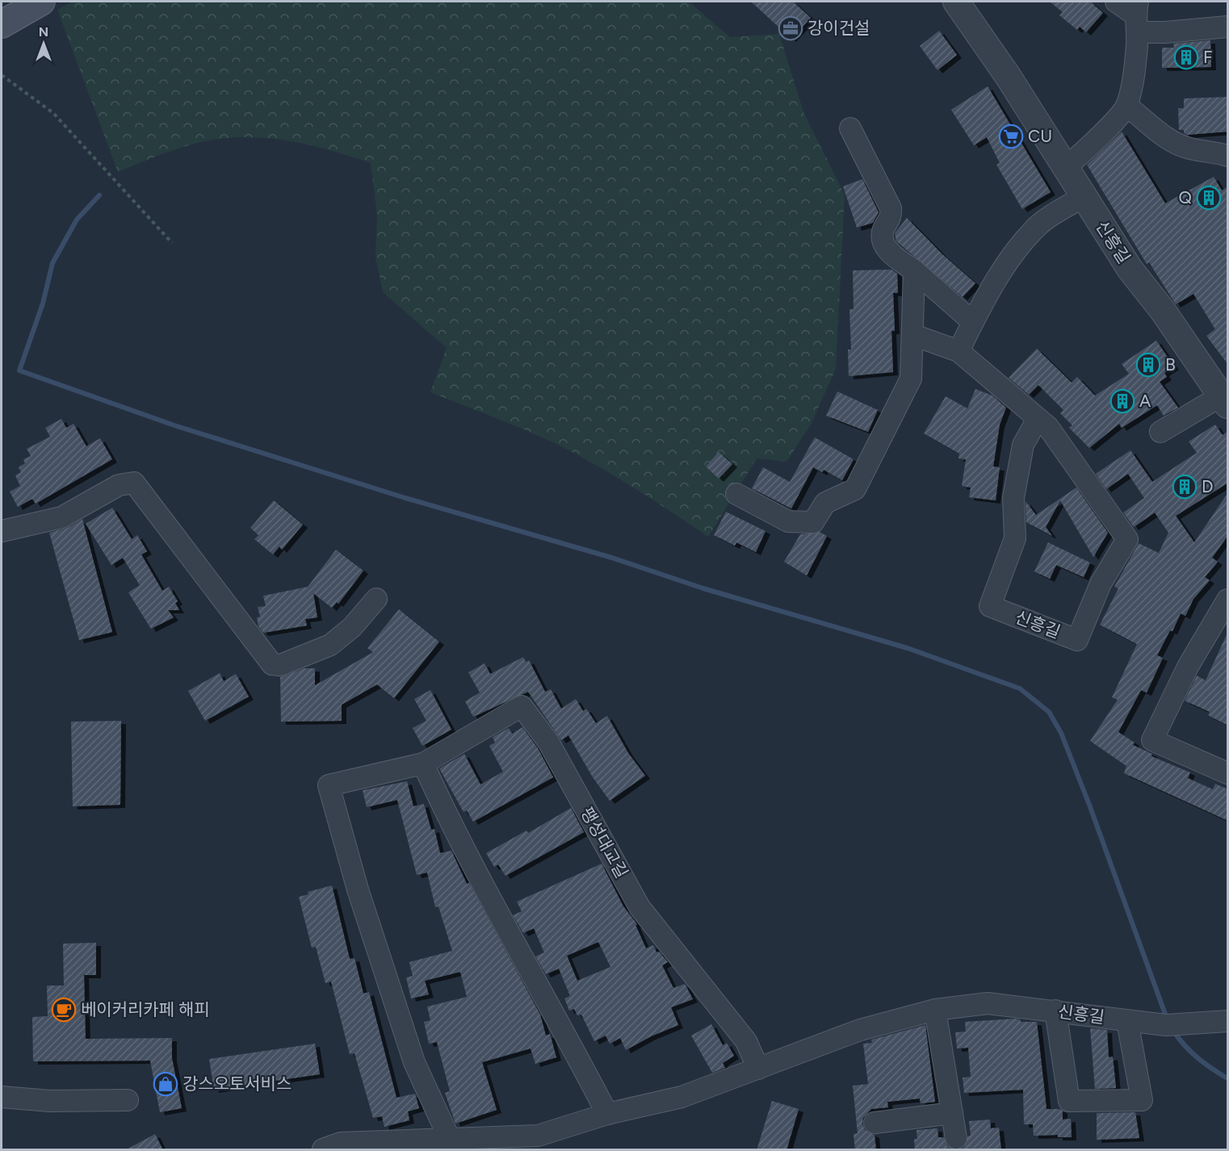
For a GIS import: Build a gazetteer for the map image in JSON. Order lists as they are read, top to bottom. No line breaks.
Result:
{"streets":{"street":["신흥길","팽성대교길"]},"places":{"office":["강이건설"],"building":["F","Q","B","A","D"],"supermarket":["CU"],"cafe":["베이커리카페 해피"],"shop":["강스오토서비스"]},"north":"top"}
